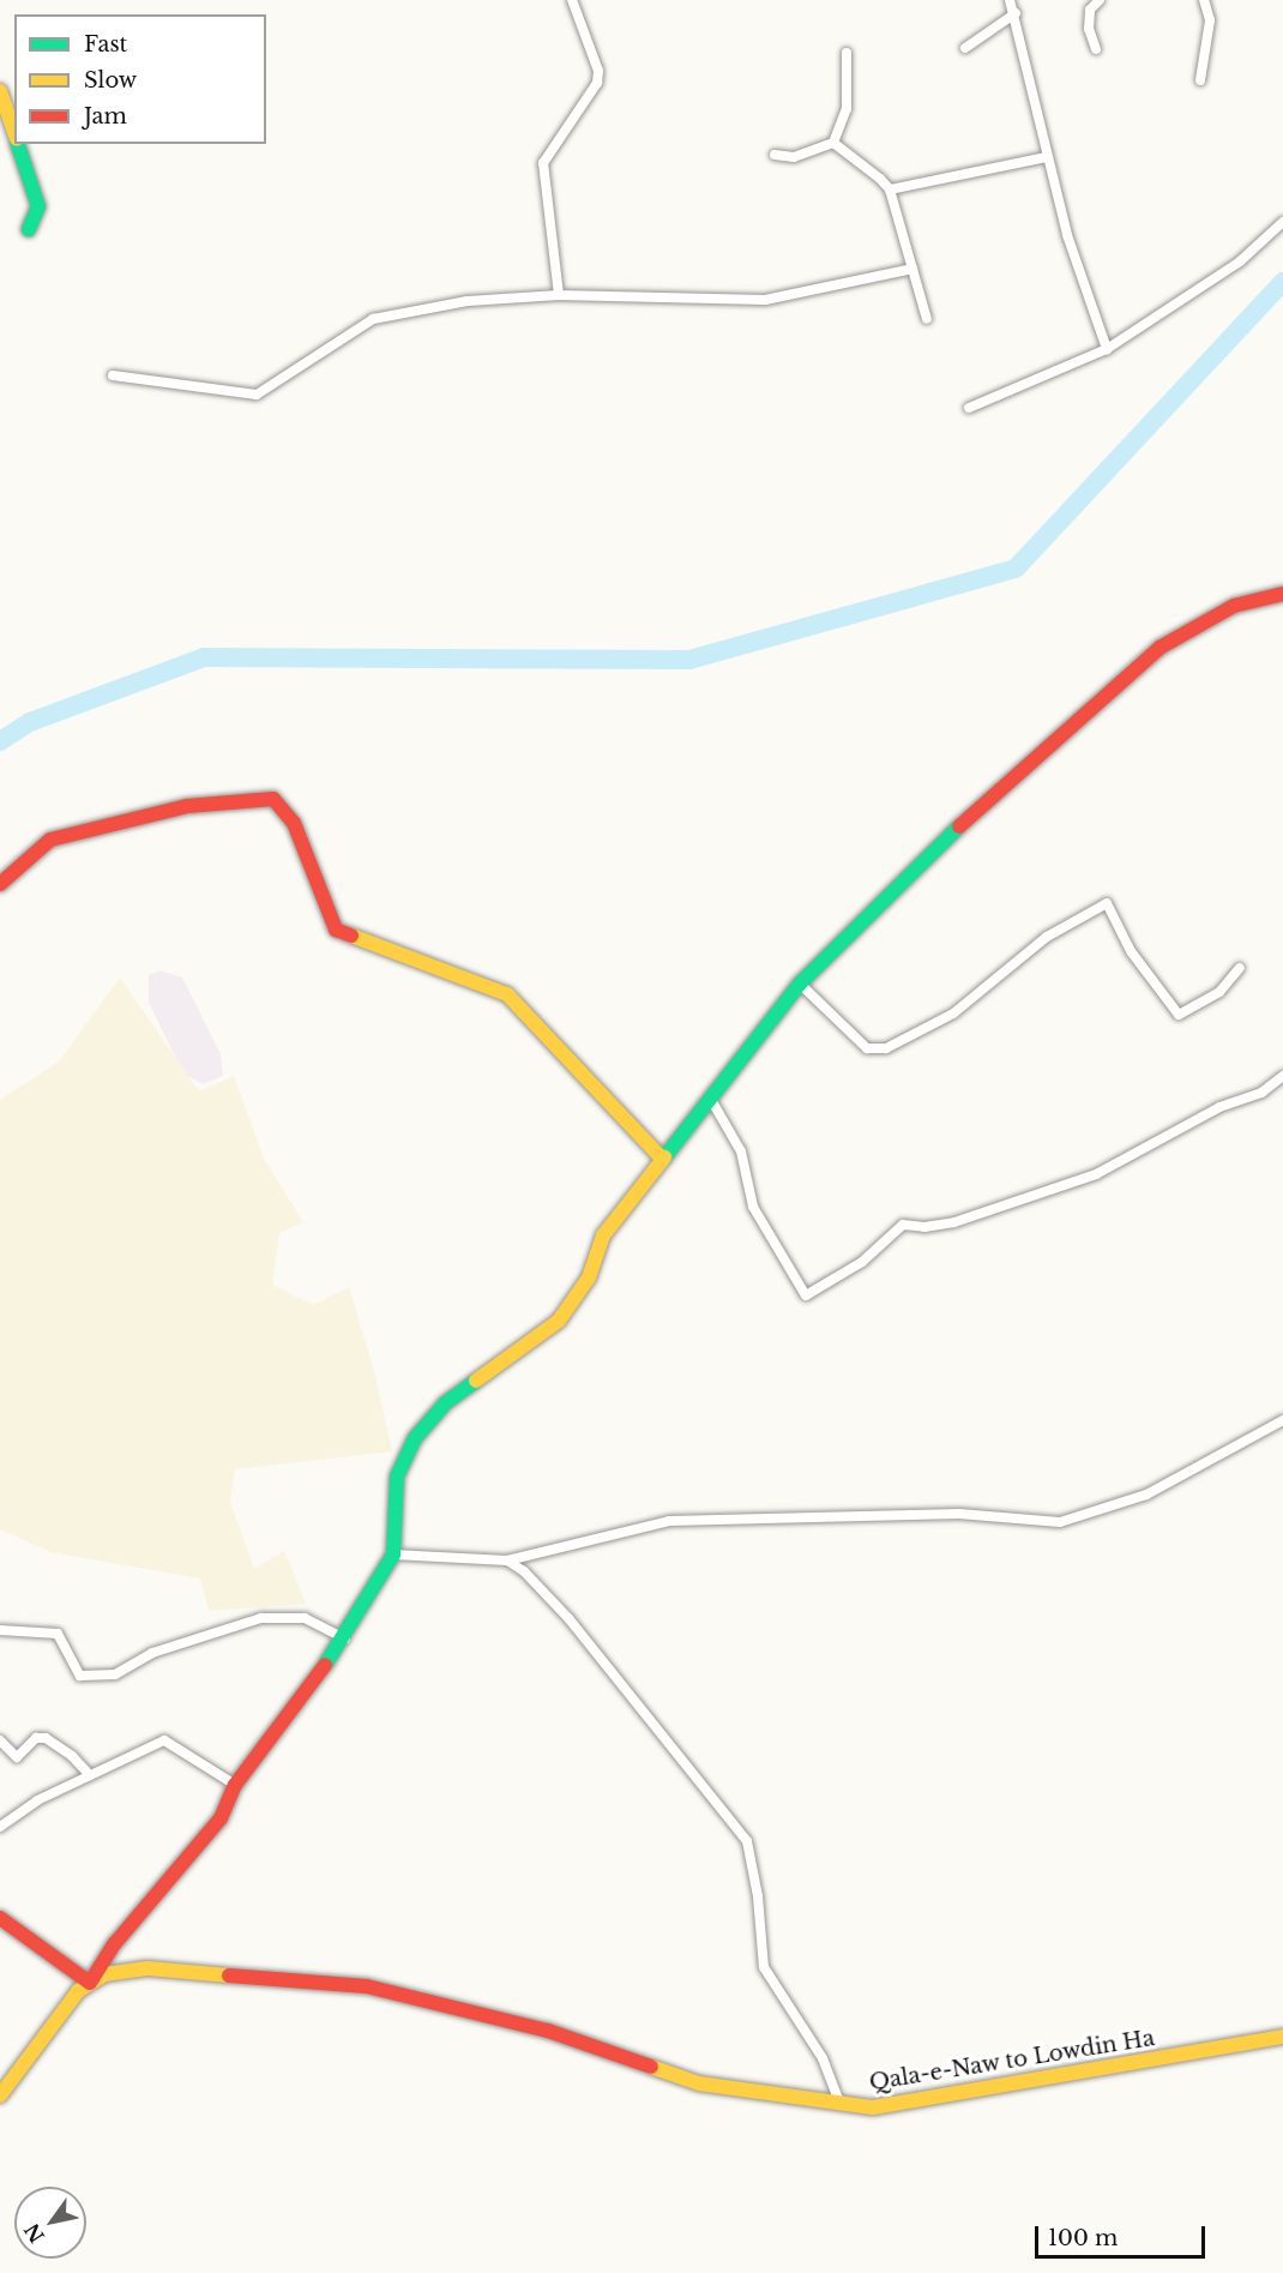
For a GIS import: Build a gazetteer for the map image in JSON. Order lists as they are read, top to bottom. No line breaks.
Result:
{"streets":{"street":["Qala-e-Naw to Lowdin Ha"]},"legend":["Fast","Slow","Jam"],"scale_bar":"100 m","north":"bottom left"}
